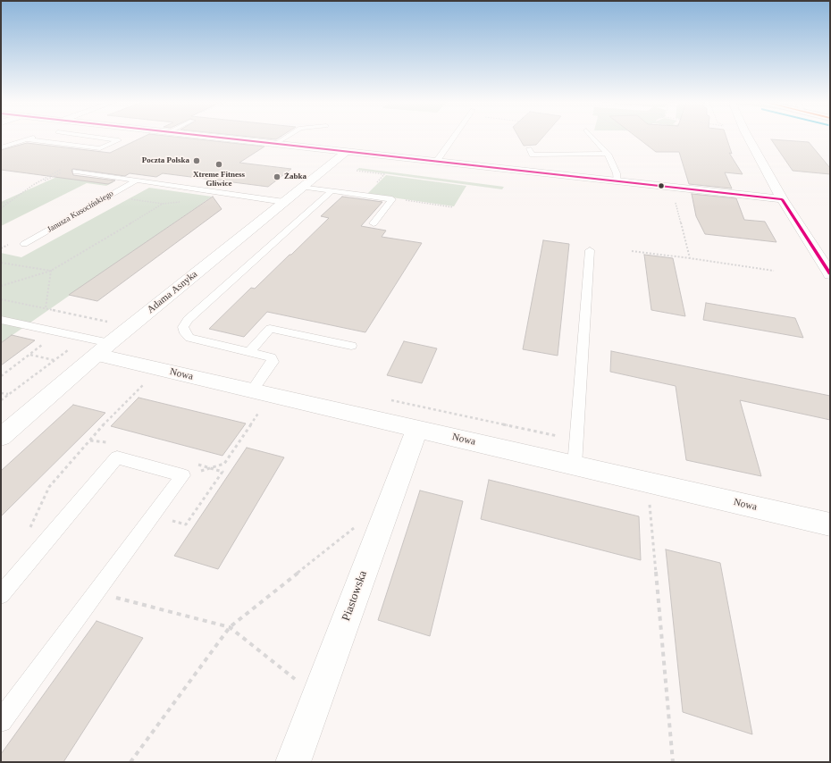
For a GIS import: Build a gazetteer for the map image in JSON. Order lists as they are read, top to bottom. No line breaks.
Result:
{"streets":{"street":["Adama Asnyka","Nowa","Piastowska"],"lane":["Janusza Kusocińskiego"]},"crossings":[["Janusza Kusocińskiego","Adama Asnyka"],["Adama Asnyka","Nowa"],["Nowa","Piastowska"]],"places":["Poczta Polska","Xtreme Fitness Gliwice","Żabka"]}
